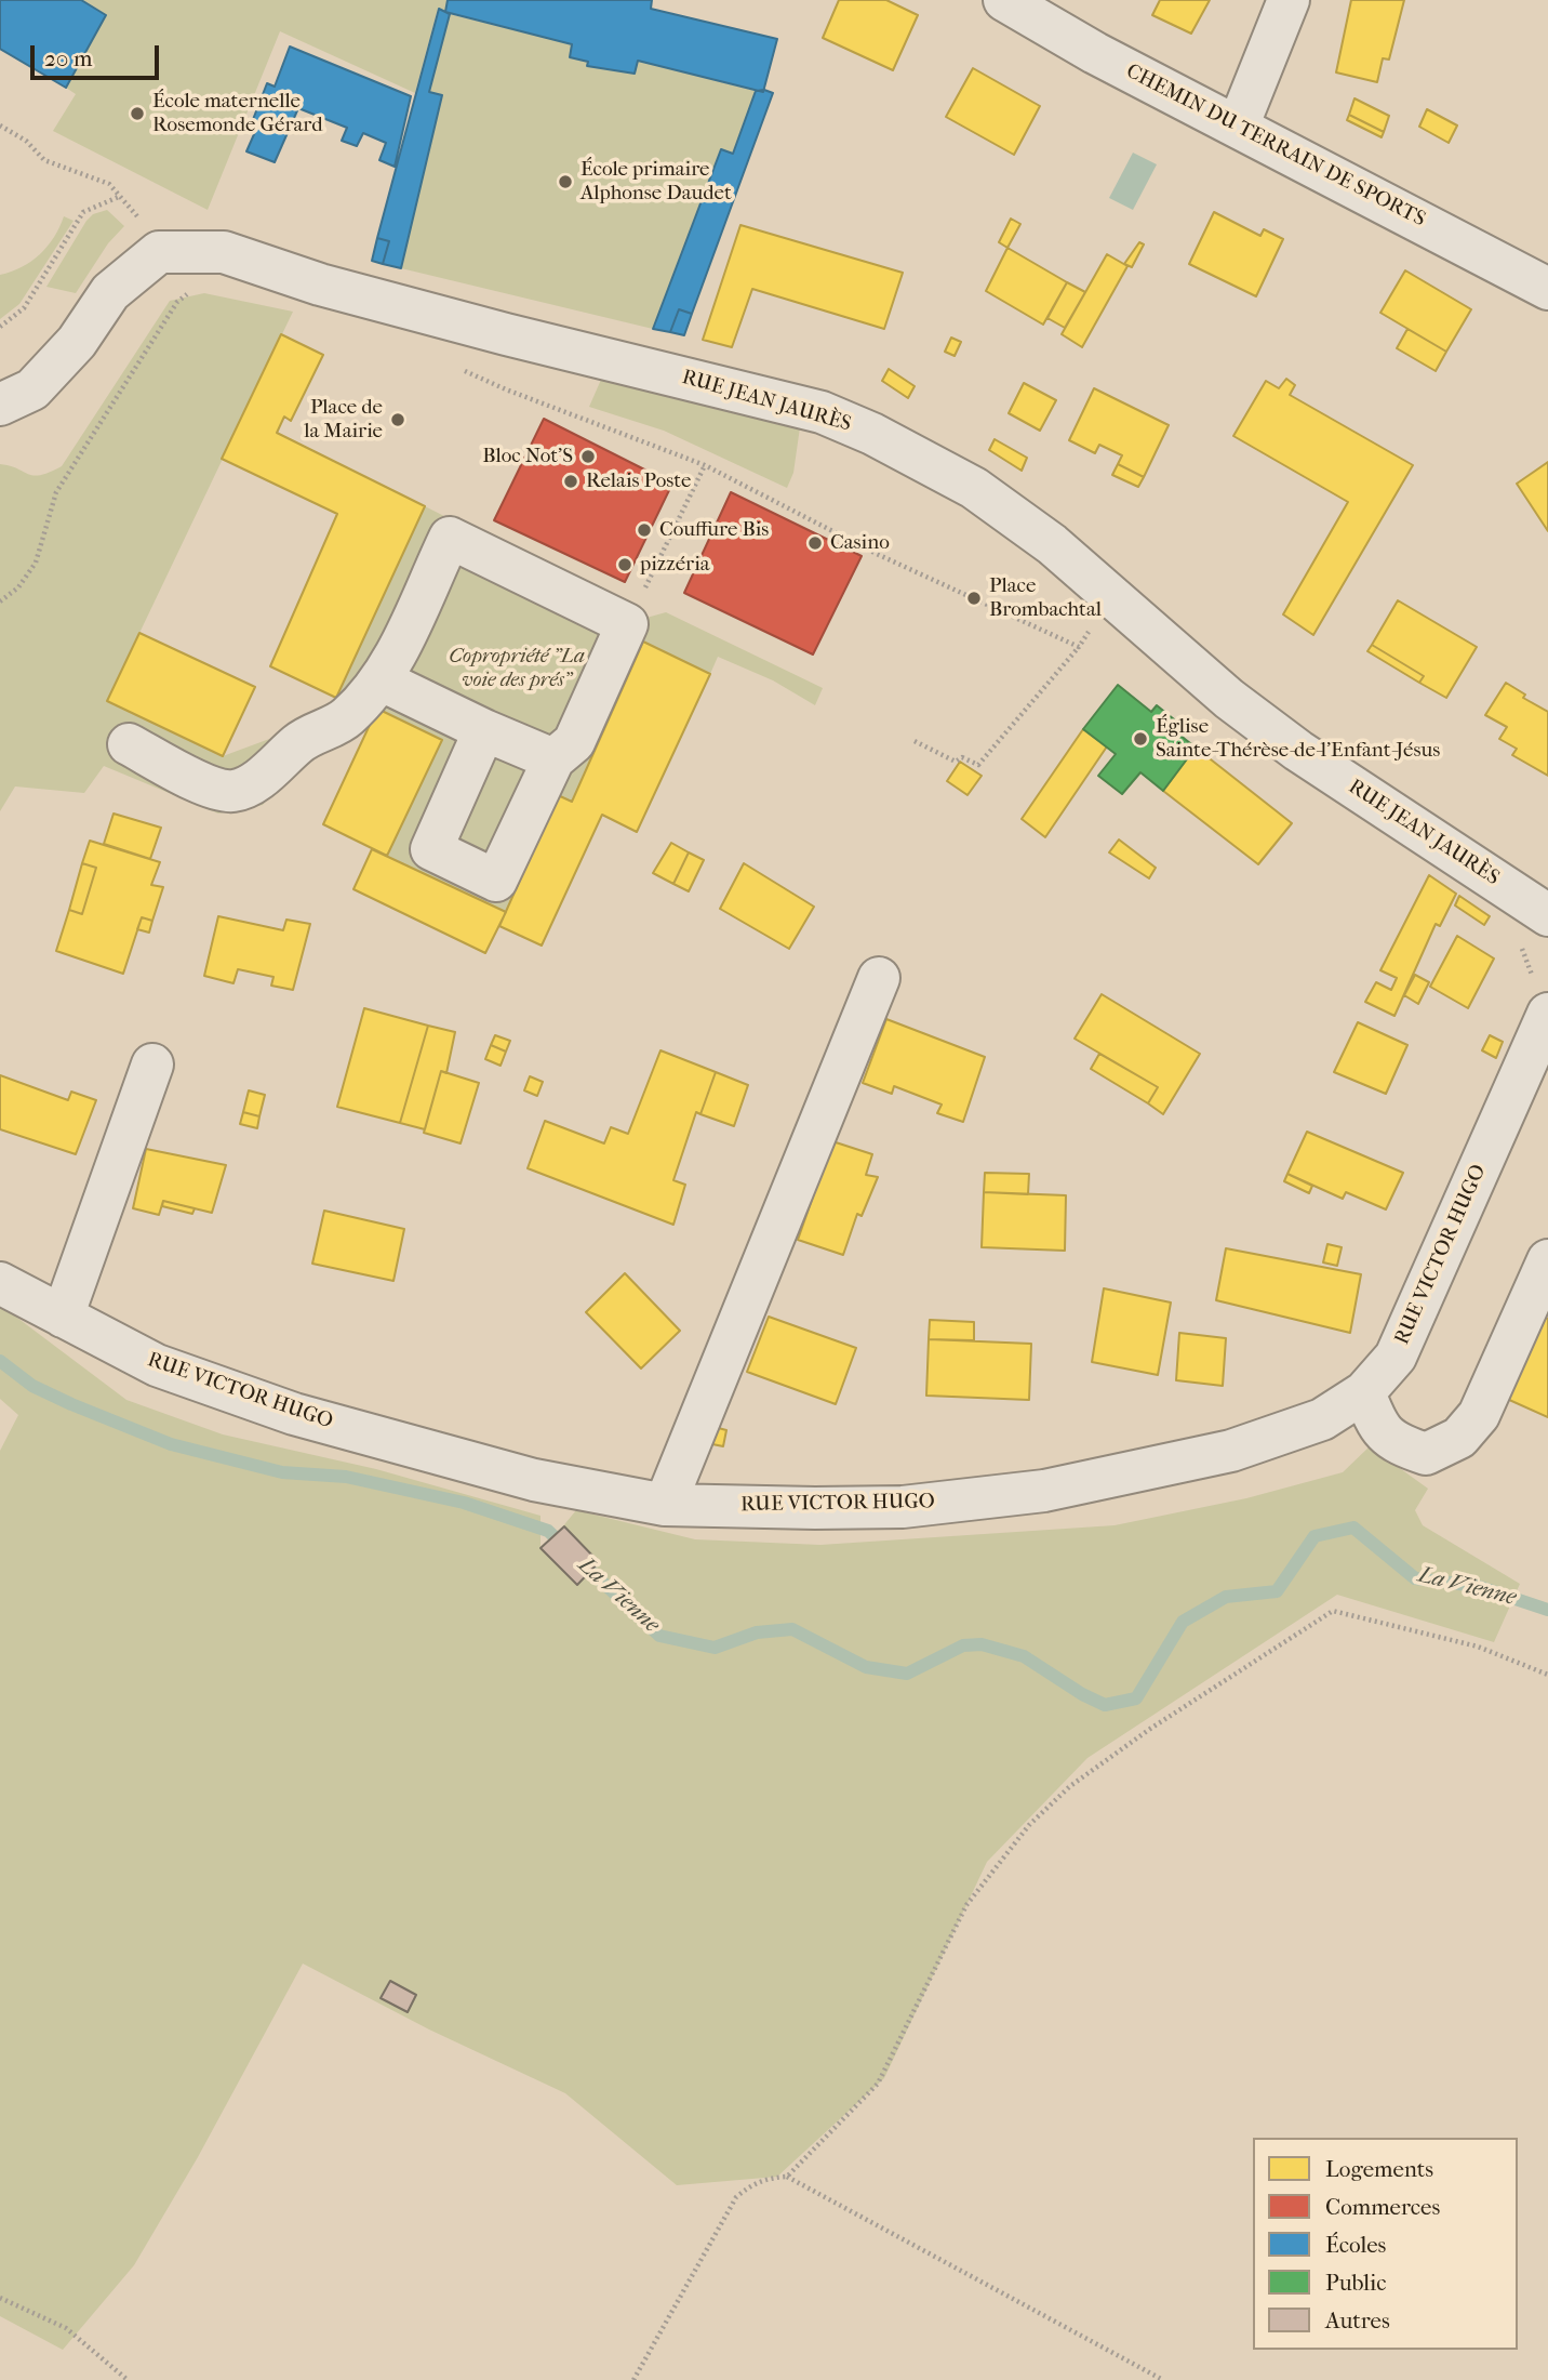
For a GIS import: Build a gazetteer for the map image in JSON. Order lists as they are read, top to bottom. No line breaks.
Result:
{"streets":{"street":["CHEMIN DU TERRAIN DE SPORTS","RUE JEAN JAURÈS","RUE VICTOR HUGO"]},"water":["La Vienne"],"parks":["Copropriété \"La voie des prés\""],"places":["École maternelle Rosemonde Gérard","École primaire Alphonse Daudet","Place de la Mairie","Bloc Not'S","Relais Poste","Couffure Bis","Casino","pizzéria","Place Brombachtal","Église Sainte-Thérèse-de-l'Enfant-Jésus"],"legend":["Logements","Commerces","Écoles","Public","Autres"],"scale_bar":"20 m"}
